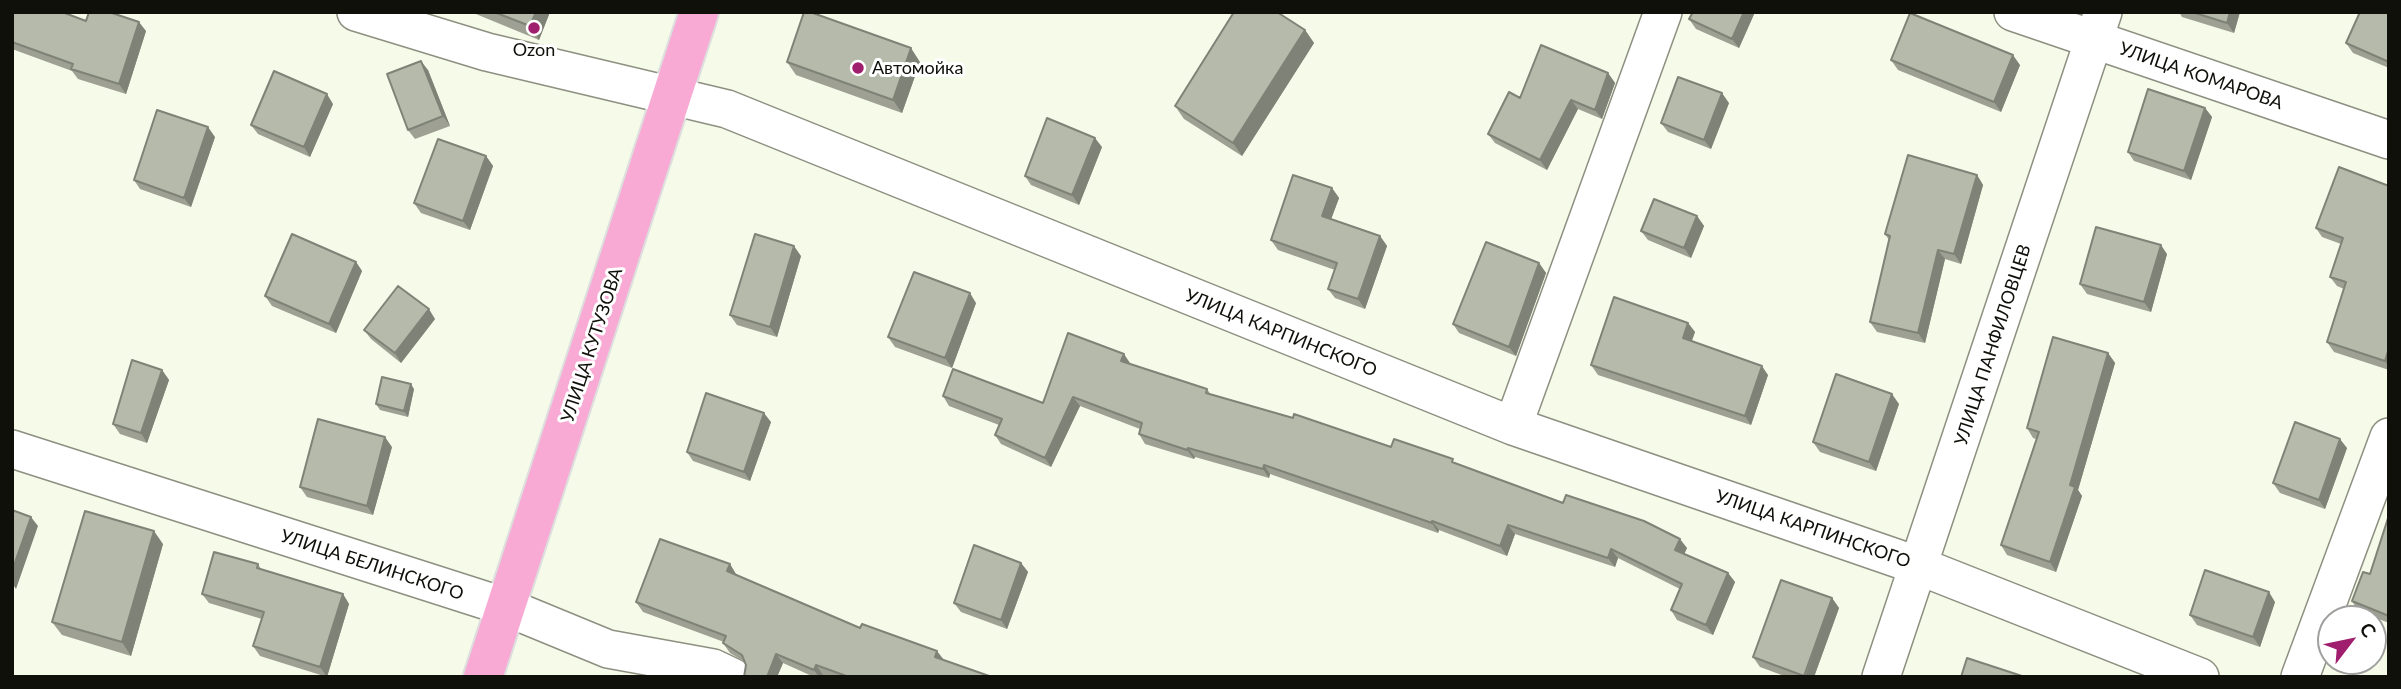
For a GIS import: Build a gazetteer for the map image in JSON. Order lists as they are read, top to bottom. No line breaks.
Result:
{"streets":{"main road":["УЛИЦА КУТУЗОВА"],"street":["УЛИЦА КОМАРОВА","УЛИЦА КАРПИНСКОГО","УЛИЦА ПАНФИЛОВЦЕВ","УЛИЦА БЕЛИНСКОГО"]},"crossings":[["УЛИЦА КОМАРОВА","УЛИЦА ПАНФИЛОВЦЕВ"],["УЛИЦА КАРПИНСКОГО","УЛИЦА КУТУЗОВА"],["УЛИЦА КАРПИНСКОГО","УЛИЦА ПАНФИЛОВЦЕВ"],["УЛИЦА КУТУЗОВА","УЛИЦА БЕЛИНСКОГО"]],"places":["Ozon","Автомойка"],"north":"top right"}
